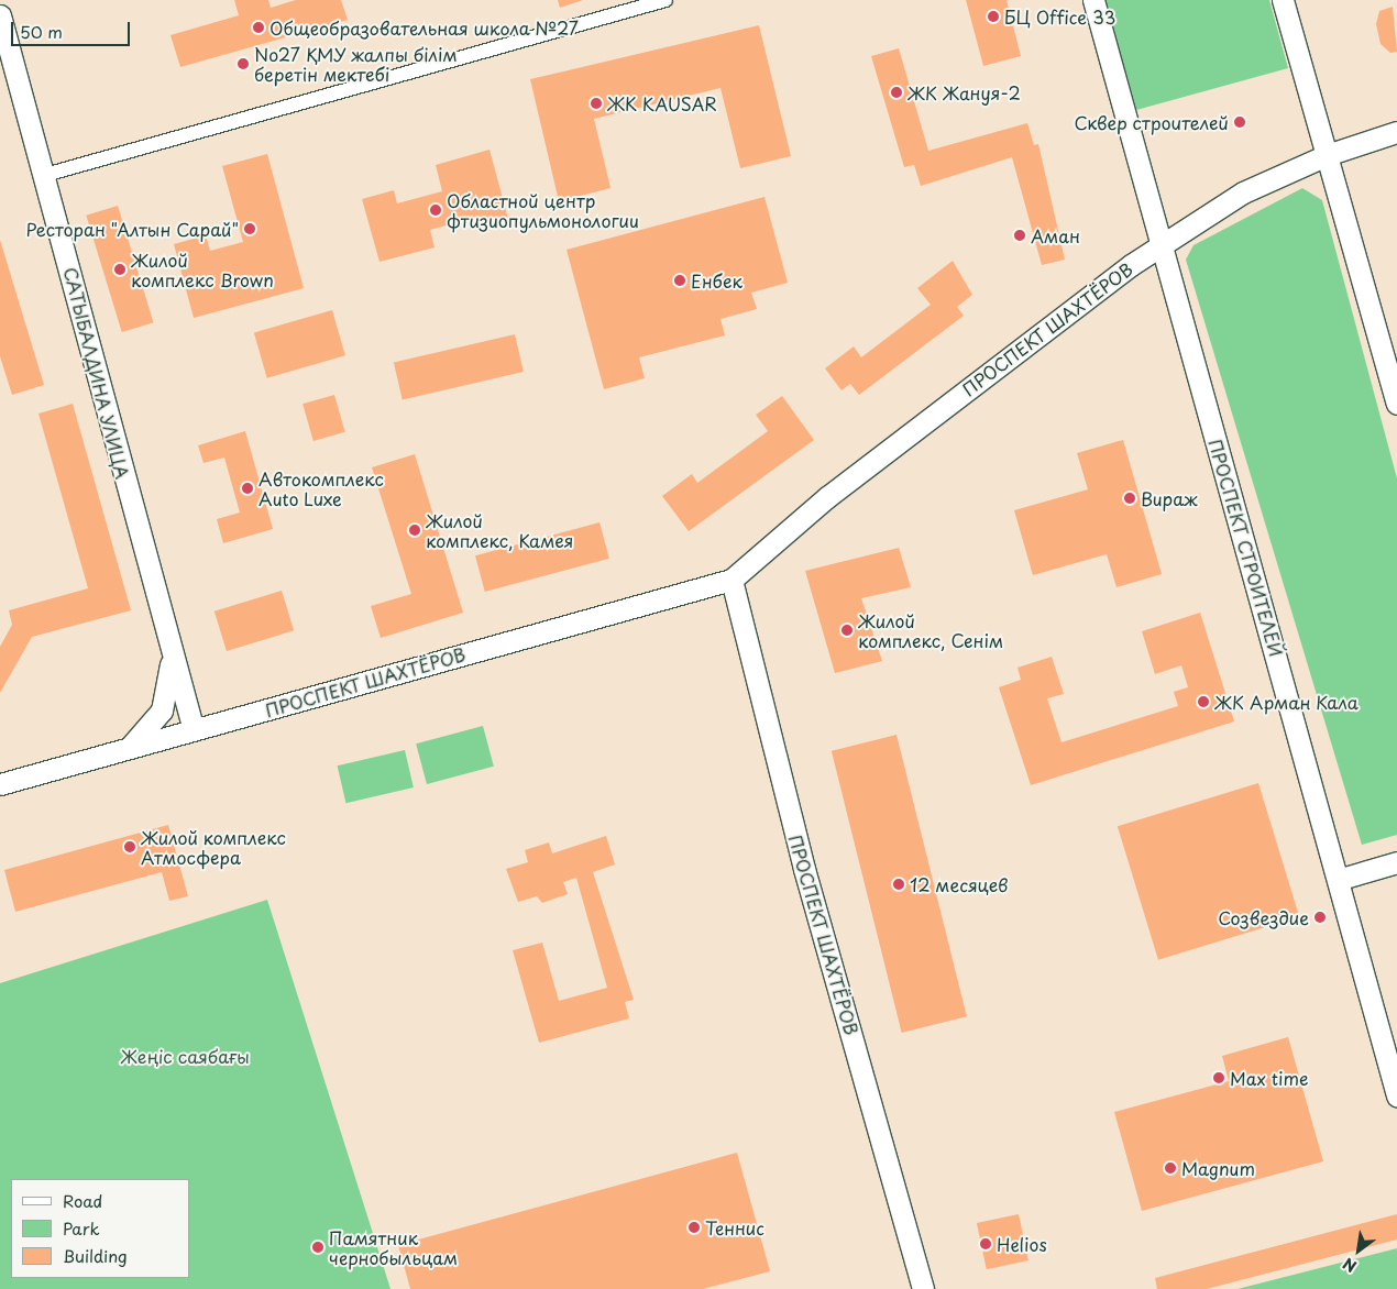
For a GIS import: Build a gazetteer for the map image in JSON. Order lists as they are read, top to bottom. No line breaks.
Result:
{"streets":{"main road":["ПРОСПЕКТ ШАХТЁРОВ","САТЫБАЛДИНА УЛИЦА","ПРОСПЕКТ СТРОИТЕЛЕЙ"]},"crossings":[["ПРОСПЕКТ ШАХТЁРОВ","САТЫБАЛДИНА УЛИЦА"],["ПРОСПЕКТ ШАХТЁРОВ","ПРОСПЕКТ СТРОИТЕЛЕЙ"]],"parks":["Жеңіс саябағы"],"places":["БЦ Office 33","Общеобразовательная школа №27","No27 ҚМУ жалпы білім беретін мектебі","ЖК Жануя-2","ЖК KAUSAR","Сквер строителей","Областной центр фтизиопульмонологии","Ресторан \"Алтын Сарай\"","Аман","Жилой комплекс Brown","Енбек","Автокомплекс Auto Luxe","Вираж","Жилой комплекс, Камея","Жилой комплекс, Сенiм","ЖК Арман Кала","Жилой комплекс Атмосфера","12 месяцев","Созвездие","Max time","Magnum","Теннис","Helios","Памятник чернобыльцам"],"legend":["Road","Park","Building"],"scale_bar":"50 m","north":"bottom left"}
